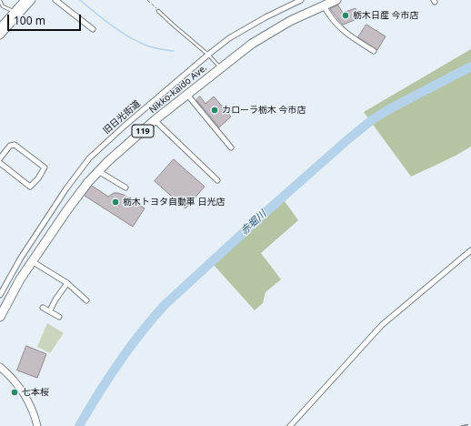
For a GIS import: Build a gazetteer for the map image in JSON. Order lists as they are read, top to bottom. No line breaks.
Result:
{"streets":{"highway":["Nikko-kaido Ave.","119"],"street":["旧日光街道"]},"water":["赤堀川"],"places":["栃木日産 今市店","カローラ栃木 今市店","栃木トヨタ自動車 日光店","七本桜"],"scale_bar":"100 m"}
